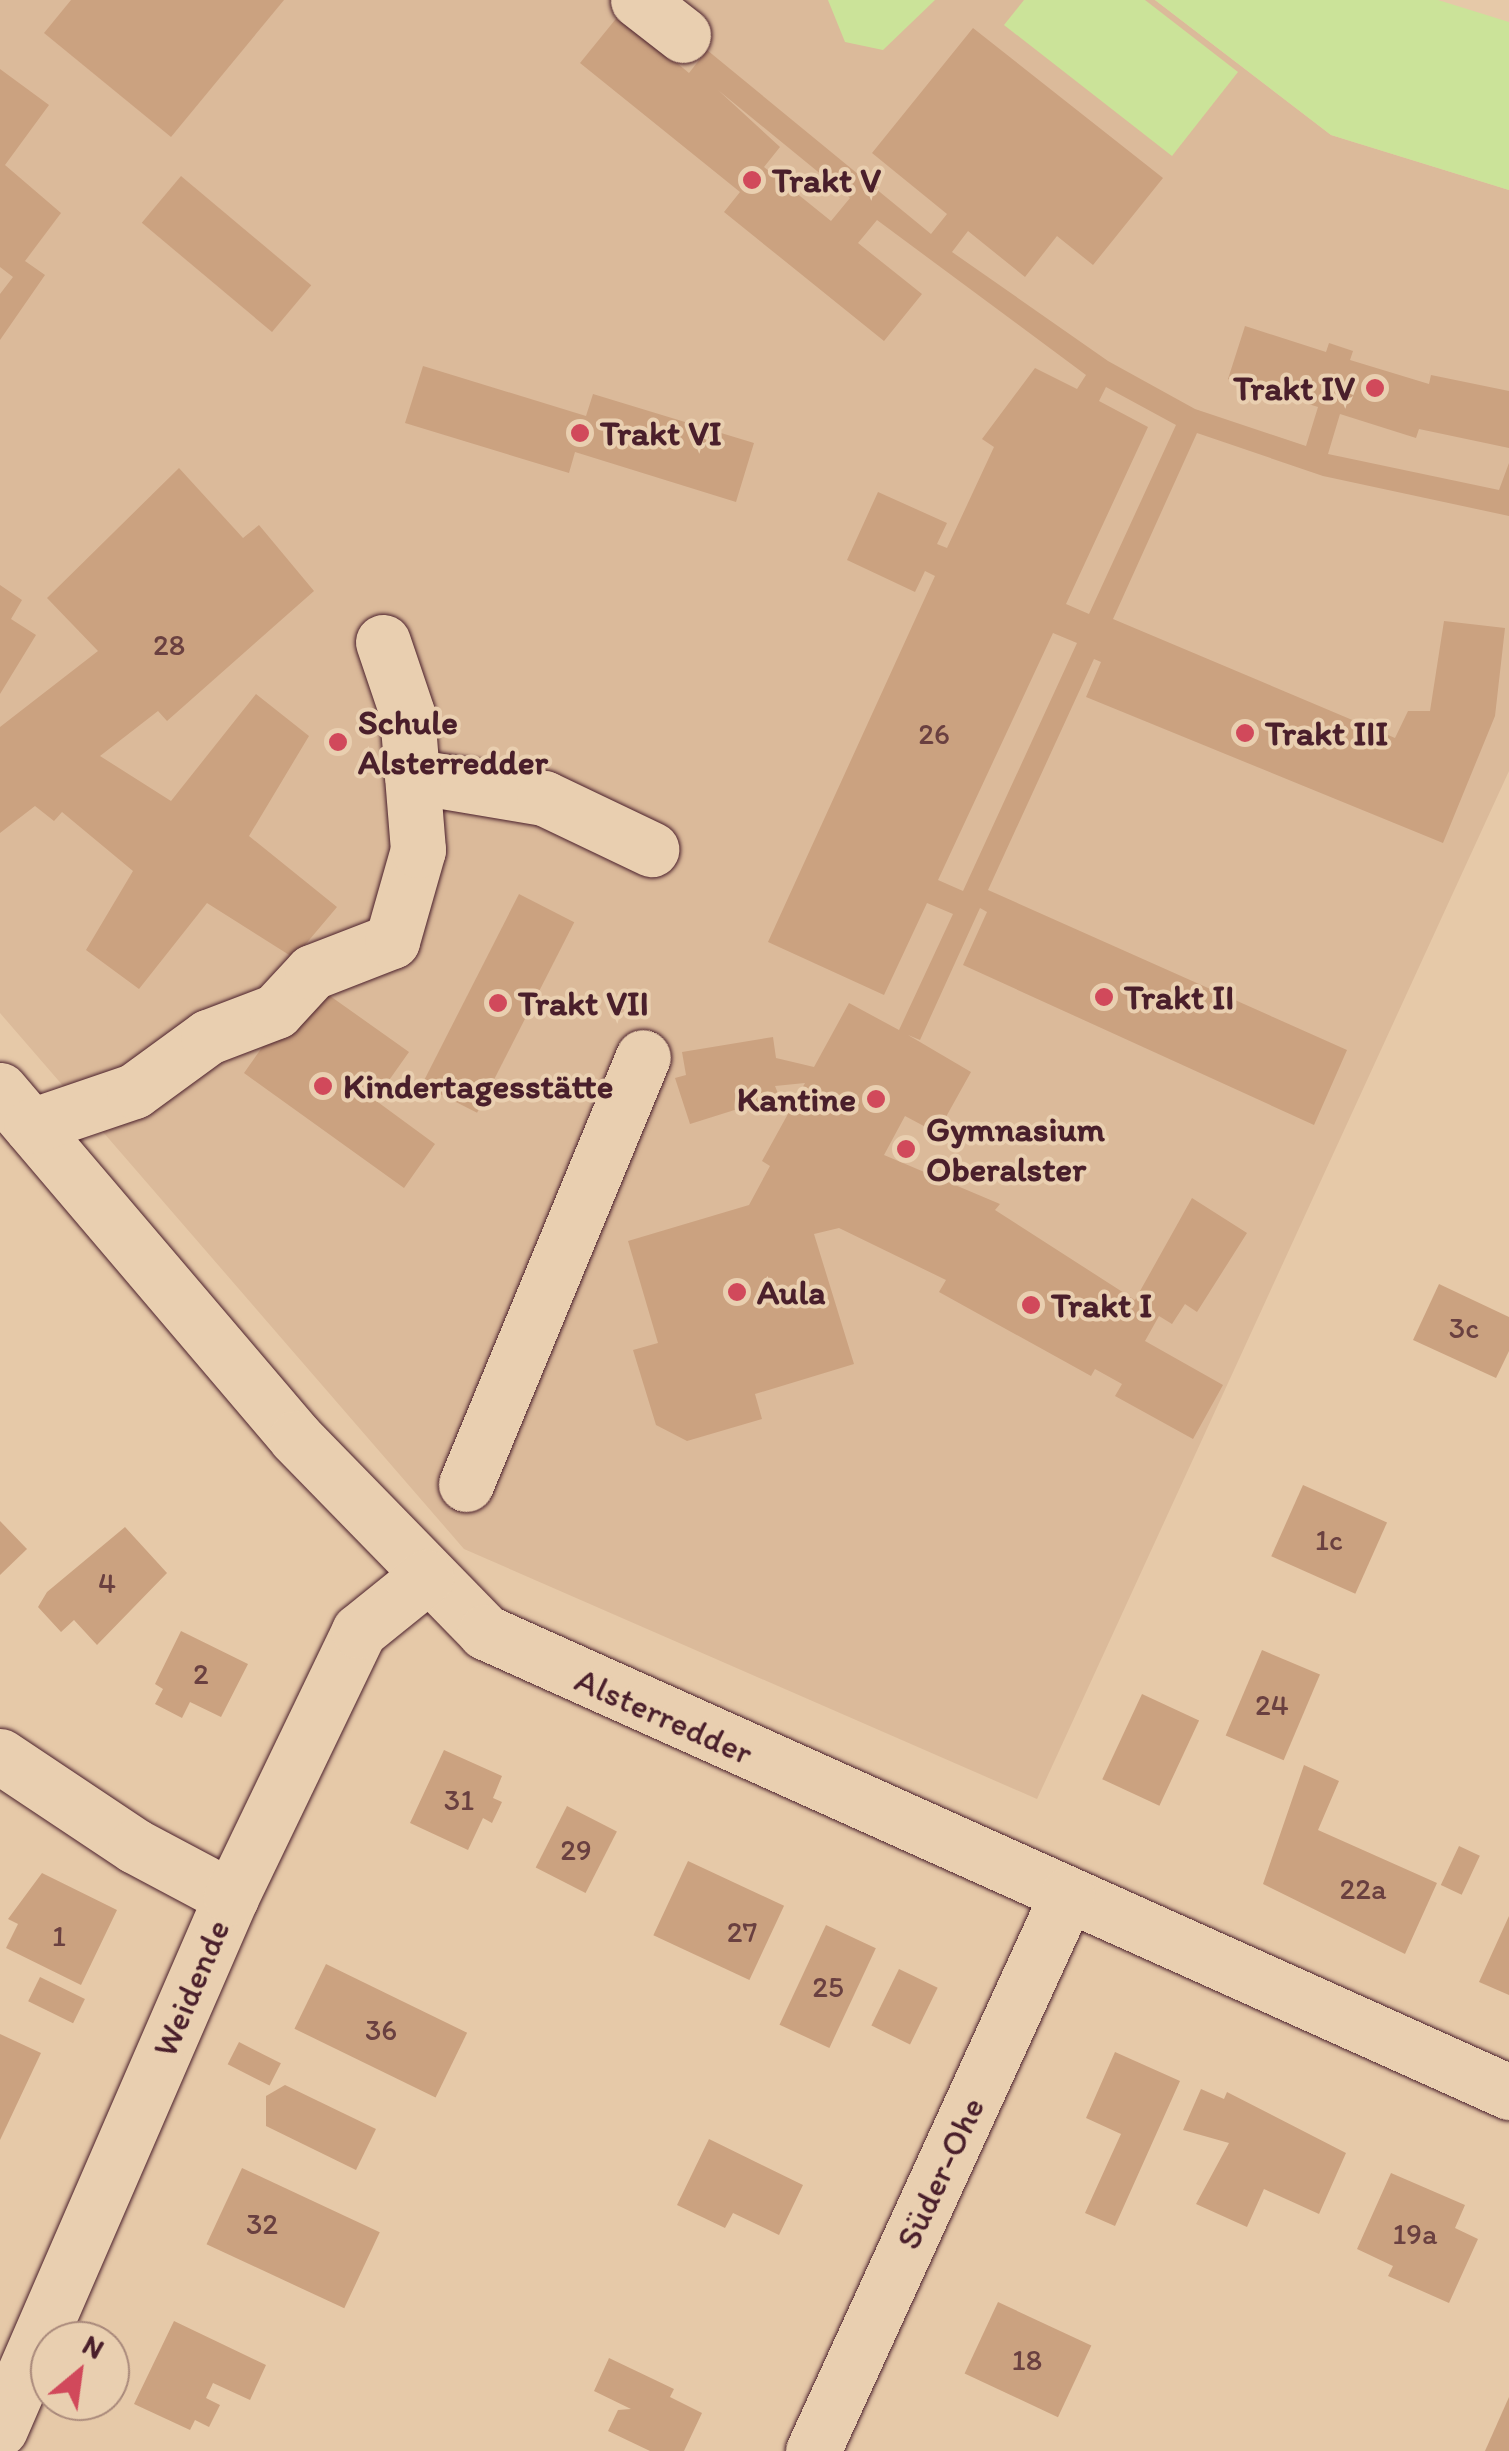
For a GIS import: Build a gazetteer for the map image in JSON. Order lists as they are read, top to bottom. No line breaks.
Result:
{"streets":{"street":["Alsterredder","Weidende","Süder-Ohe"]},"crossings":[["Alsterredder","Weidende"],["Alsterredder","Süder-Ohe"]],"places":["Trakt V","Trakt IV","Trakt VI","Trakt III","Schule Alsterredder","Trakt II","Trakt VII","Kindertagesstätte","Kantine","Gymnasium Oberalster","Aula","Trakt I"],"house_numbers":["28","26","3c","1c","4","2","24","31","29","22a","27","1","25","36","32","19a","18"],"north":"top right"}
